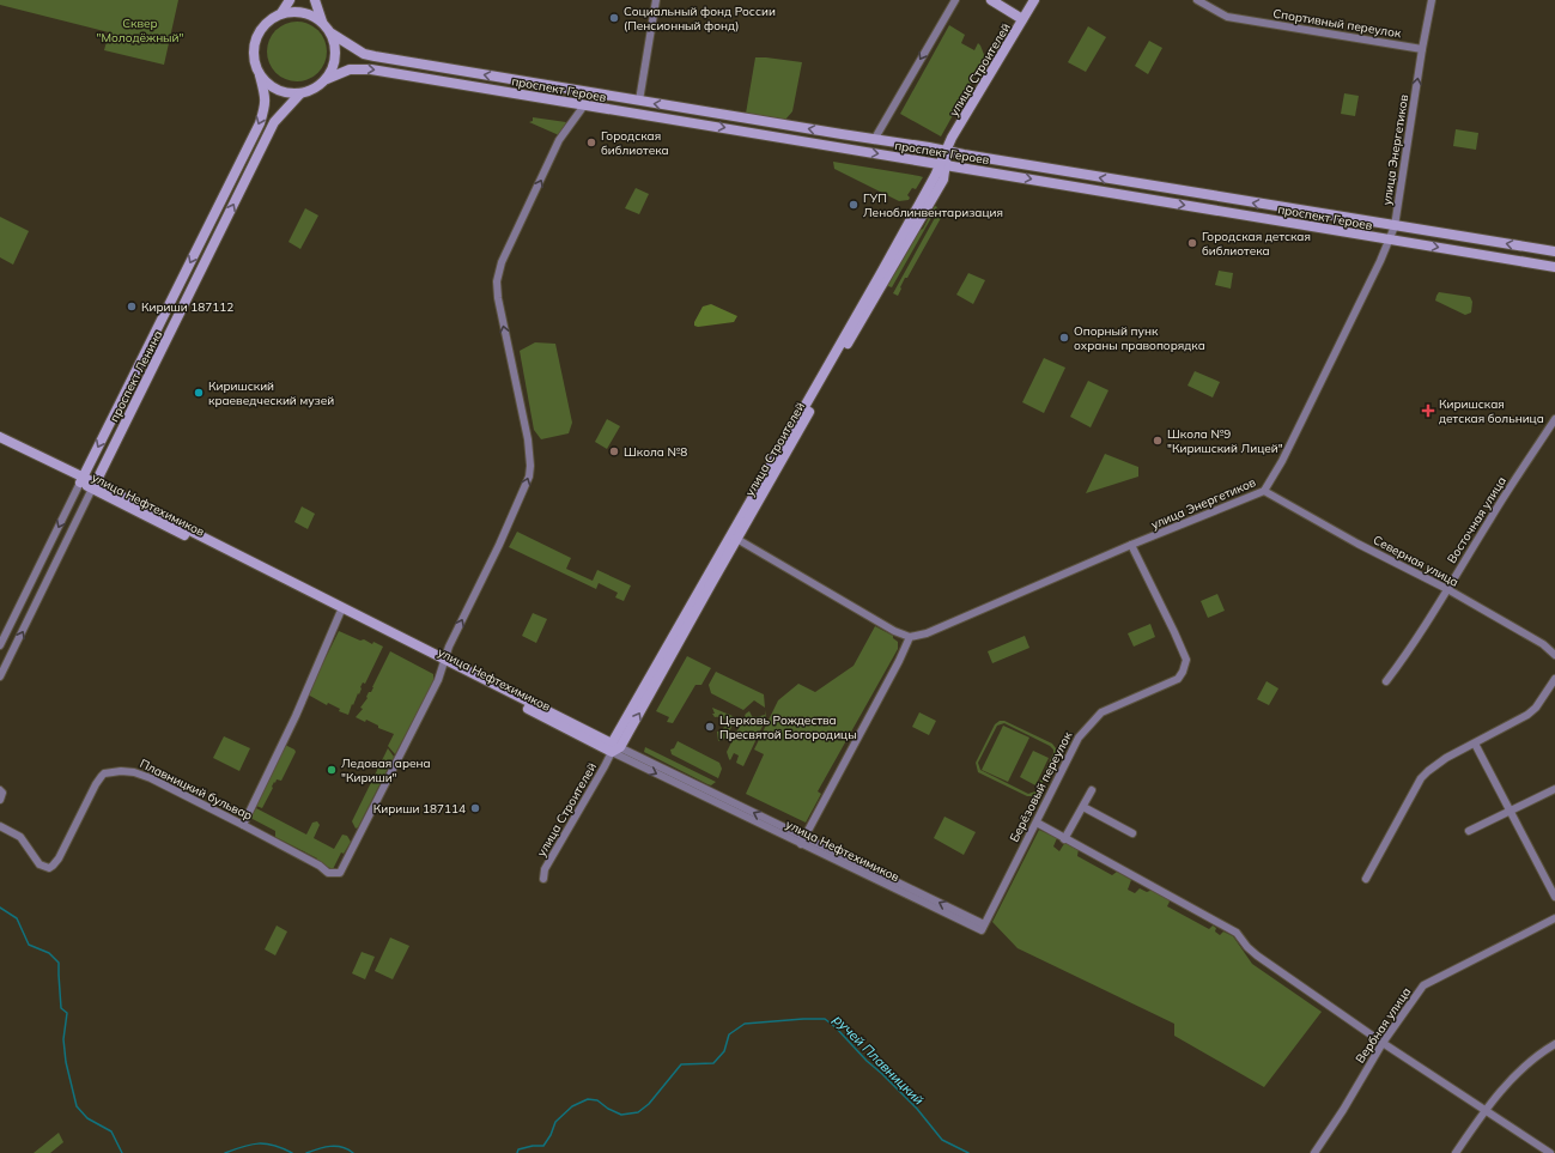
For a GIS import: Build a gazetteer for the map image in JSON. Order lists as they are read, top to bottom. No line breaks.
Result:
{"streets":{"street":["Спортивный переулок","улица Строителей","проспект Героев","улица Энергетиков","проспект Ленина","улица Нефтехимиков","Восточная улица","Северная улица","Берёзовый переулок","Плавницкий бульвар","Вербная улица"]},"crossings":[["Спортивный переулок","улица Энергетиков"],["улица Строителей","проспект Героев"],["улица Строителей","улица Нефтехимиков"],["проспект Героев","улица Энергетиков"],["проспект Героев","проспект Ленина"],["улица Энергетиков","Северная улица"],["улица Энергетиков","Берёзовый переулок"],["проспект Ленина","улица Нефтехимиков"],["улица Нефтехимиков","Берёзовый переулок"],["улица Нефтехимиков","Плавницкий бульвар"],["Восточная улица","Северная улица"]],"water":["ручей Плавницкий"],"parks":["Сквер \"Молодёжный\""],"places":{"other":["Социальный фонд России (Пенсионный фонд)","Городская библиотека","ГУП Леноблинвентаризация","Городская детская библиотека","Кириши 187112","Опорный пунк охраны правопорядка","Киришский краеведческий музей","Школа №9 \"Киришский Лицей\"","Школа №8","Церковь Рождества Пресвятой Богородицы","Ледовая арена \"Кириши\"","Кириши 187114"],"health":["Киришская детская больница"]}}
